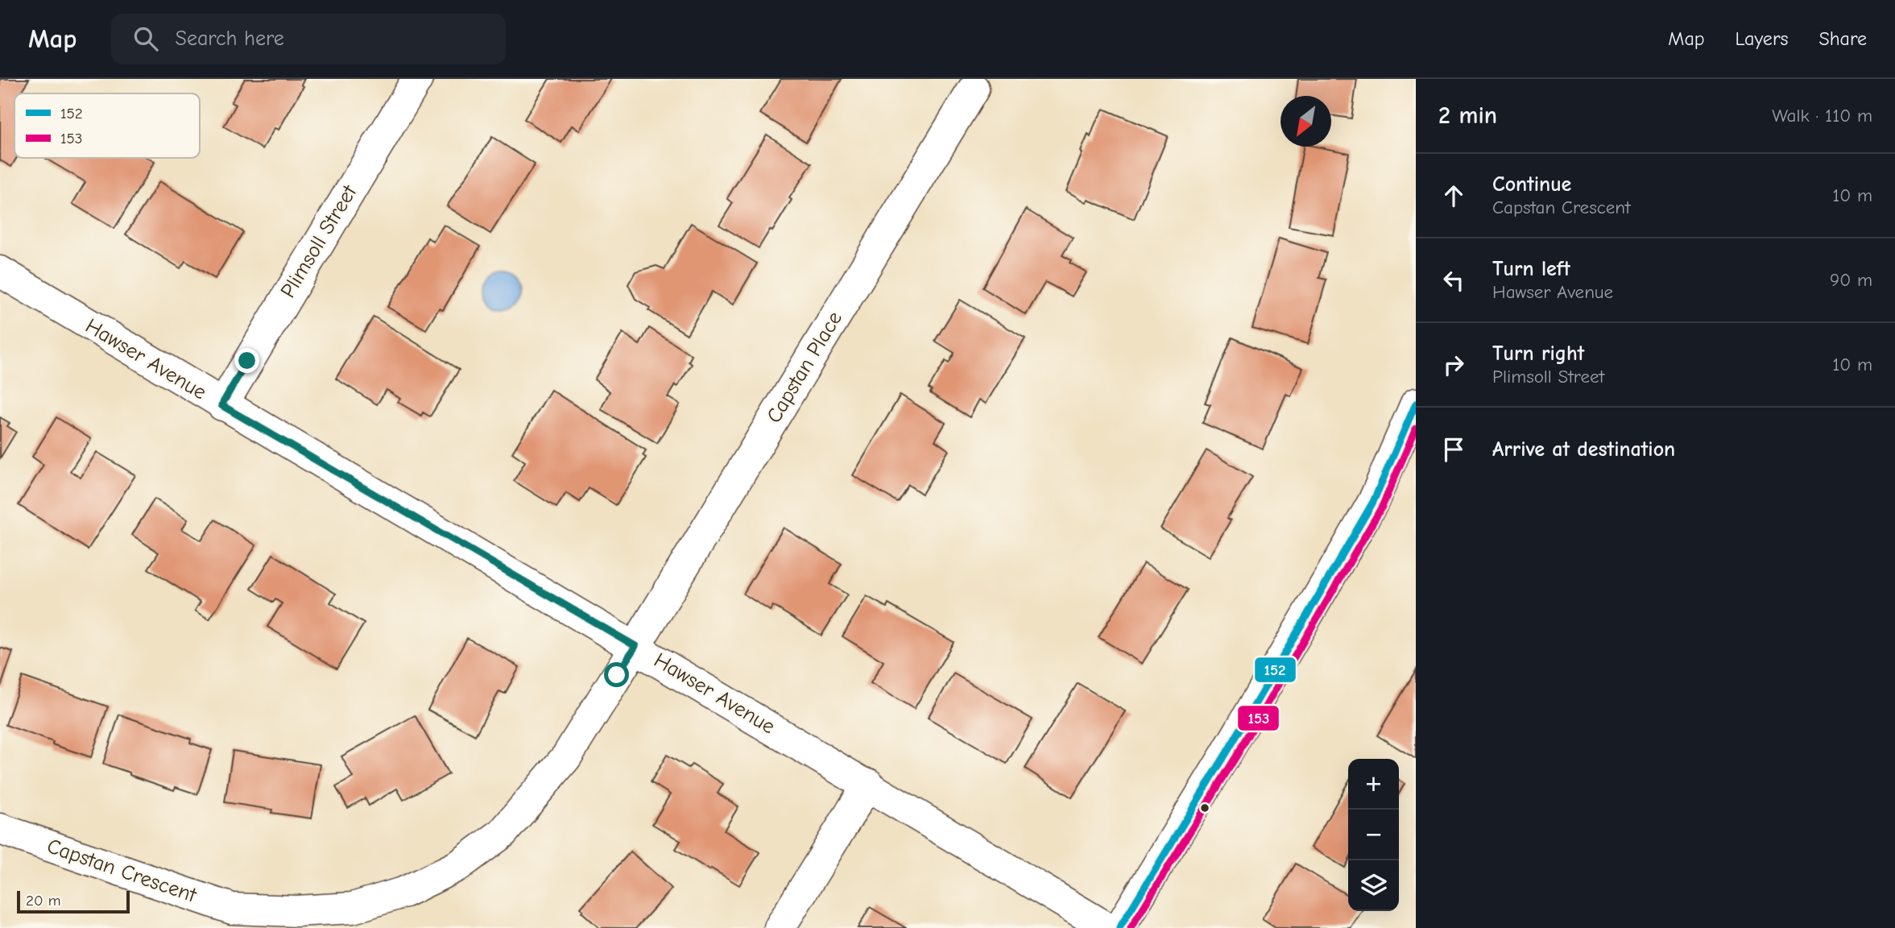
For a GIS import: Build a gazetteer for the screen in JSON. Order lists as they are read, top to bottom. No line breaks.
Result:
{"streets":{"street":["Plimsoll Street","Hawser Avenue","Capstan Place","Capstan Crescent"]},"crossings":[["Plimsoll Street","Hawser Avenue"],["Hawser Avenue","Capstan Place"],["Hawser Avenue","Capstan Crescent"],["Capstan Place","Capstan Crescent"]],"lines":["transit line 152","transit line 153"],"legend":["152","153"],"scale_bar":"20 m","north":"bottom left","page":{"header":"Map","search":"Search here","nav":["Map","Layers","Share"],"heading":["2 min","Walk · 110 m"],"list":[["Continue","Capstan Crescent","10 m"],["Turn left","Hawser Avenue","90 m"],["Turn right","Plimsoll Street","10 m"],"Arrive at destination"],"map_buttons":["+","−"],"scale":"20 m"}}
